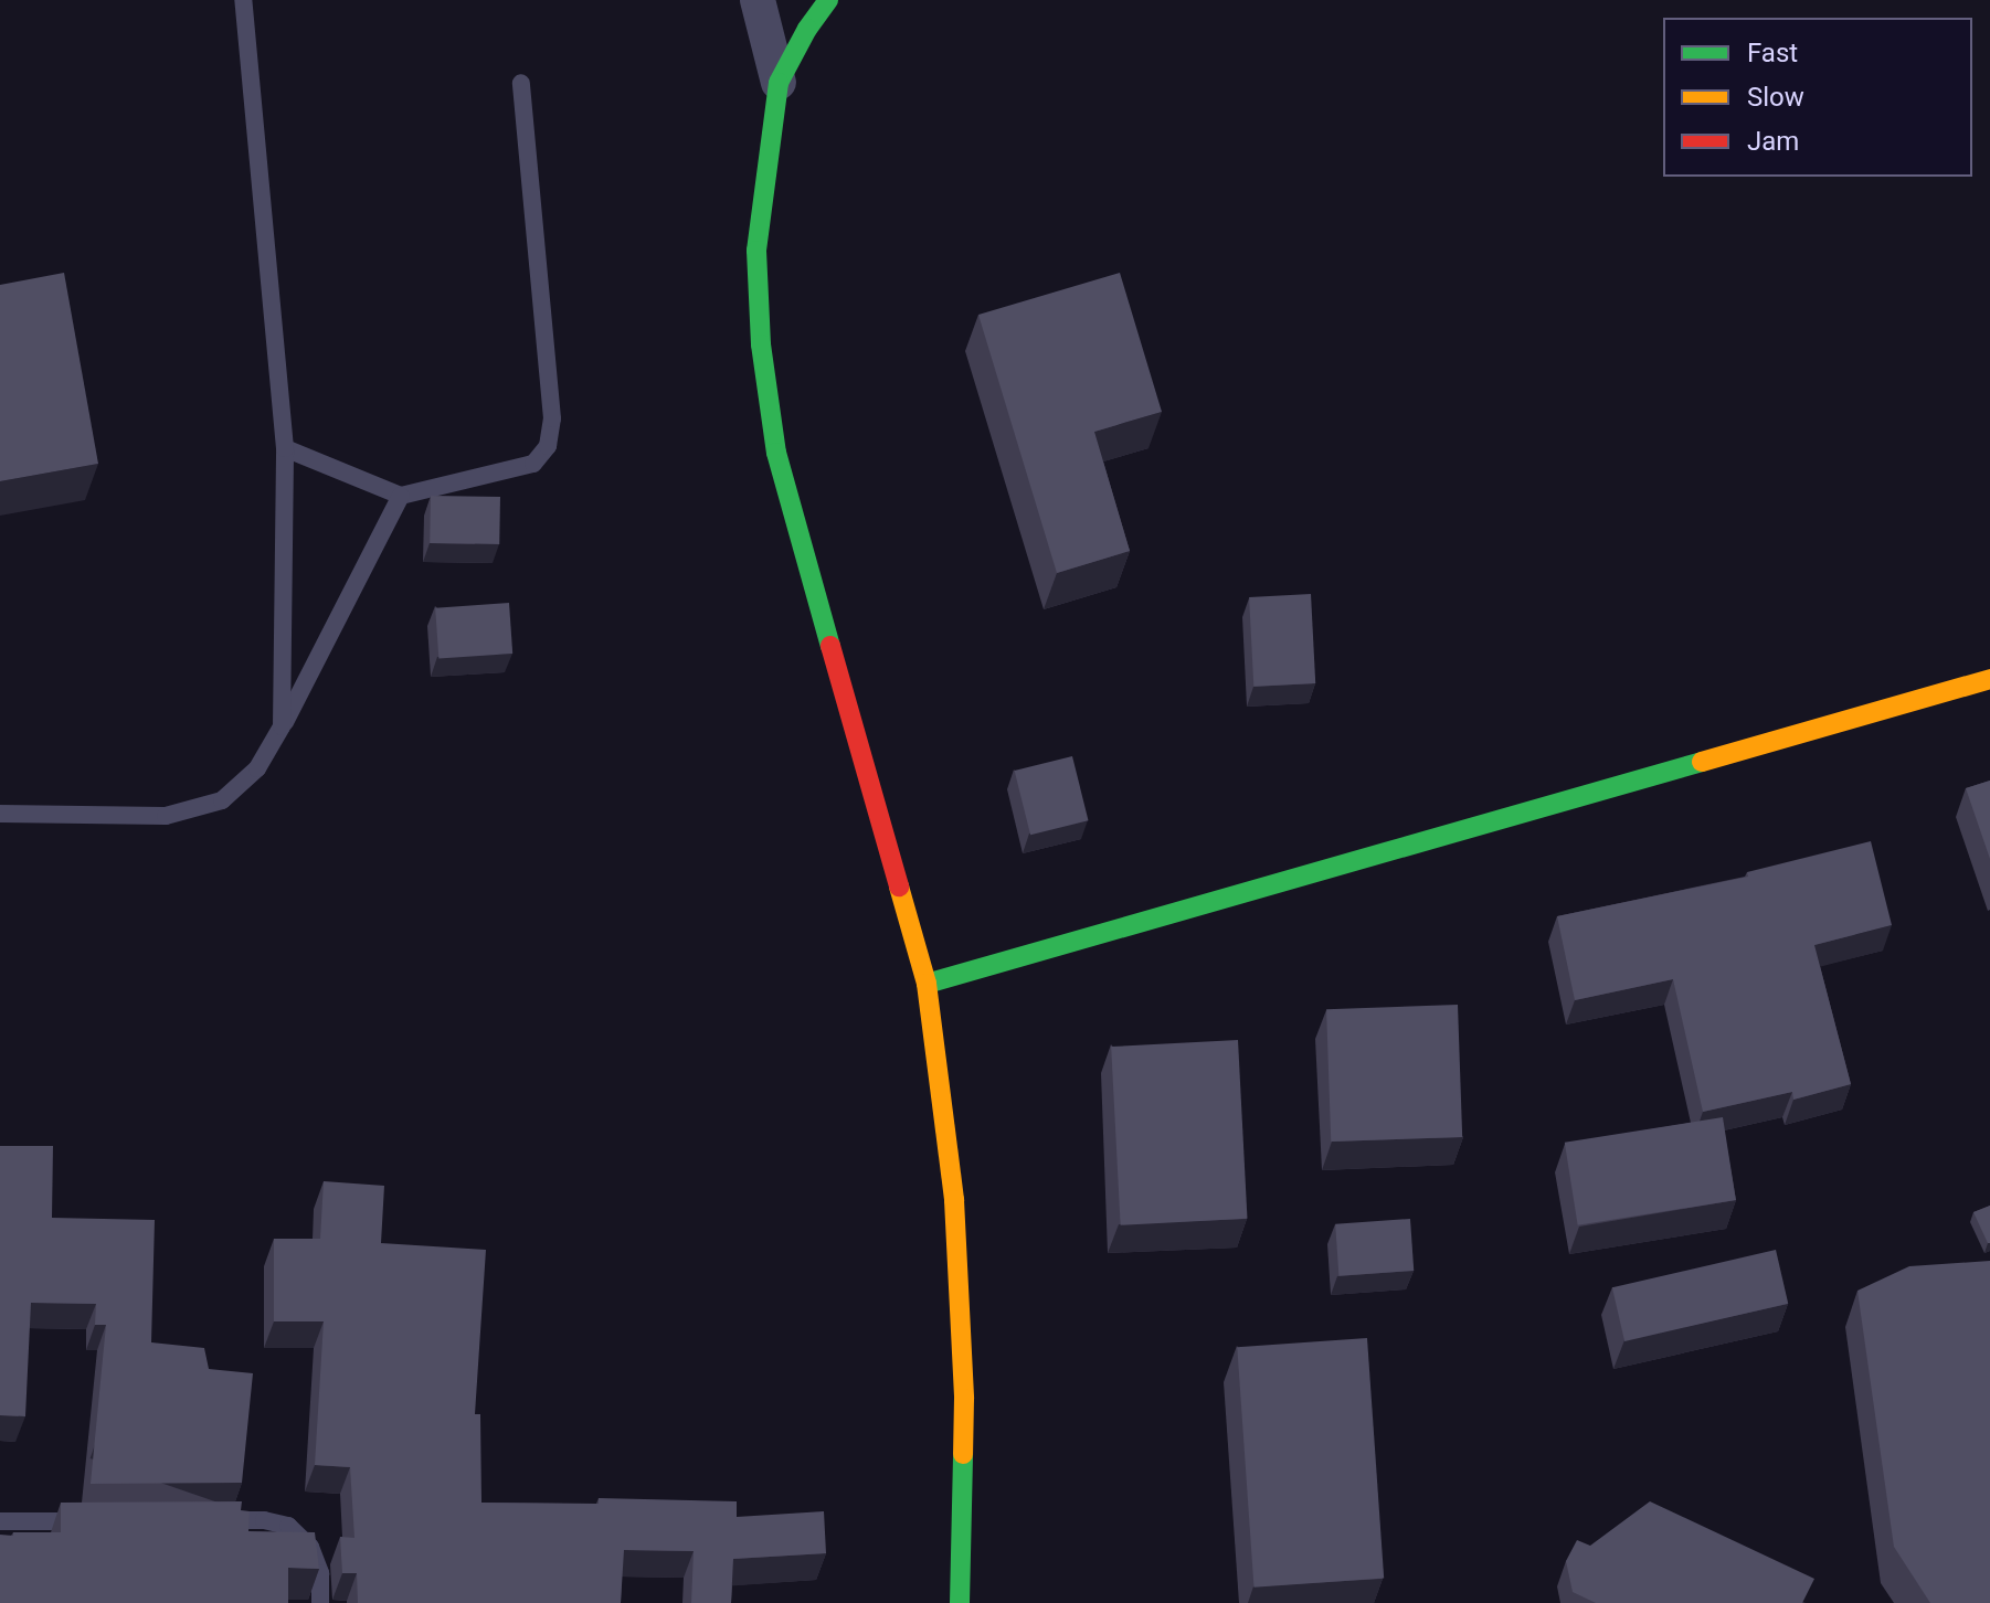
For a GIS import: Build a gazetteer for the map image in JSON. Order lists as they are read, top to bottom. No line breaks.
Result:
{"legend":["Fast","Slow","Jam"]}
